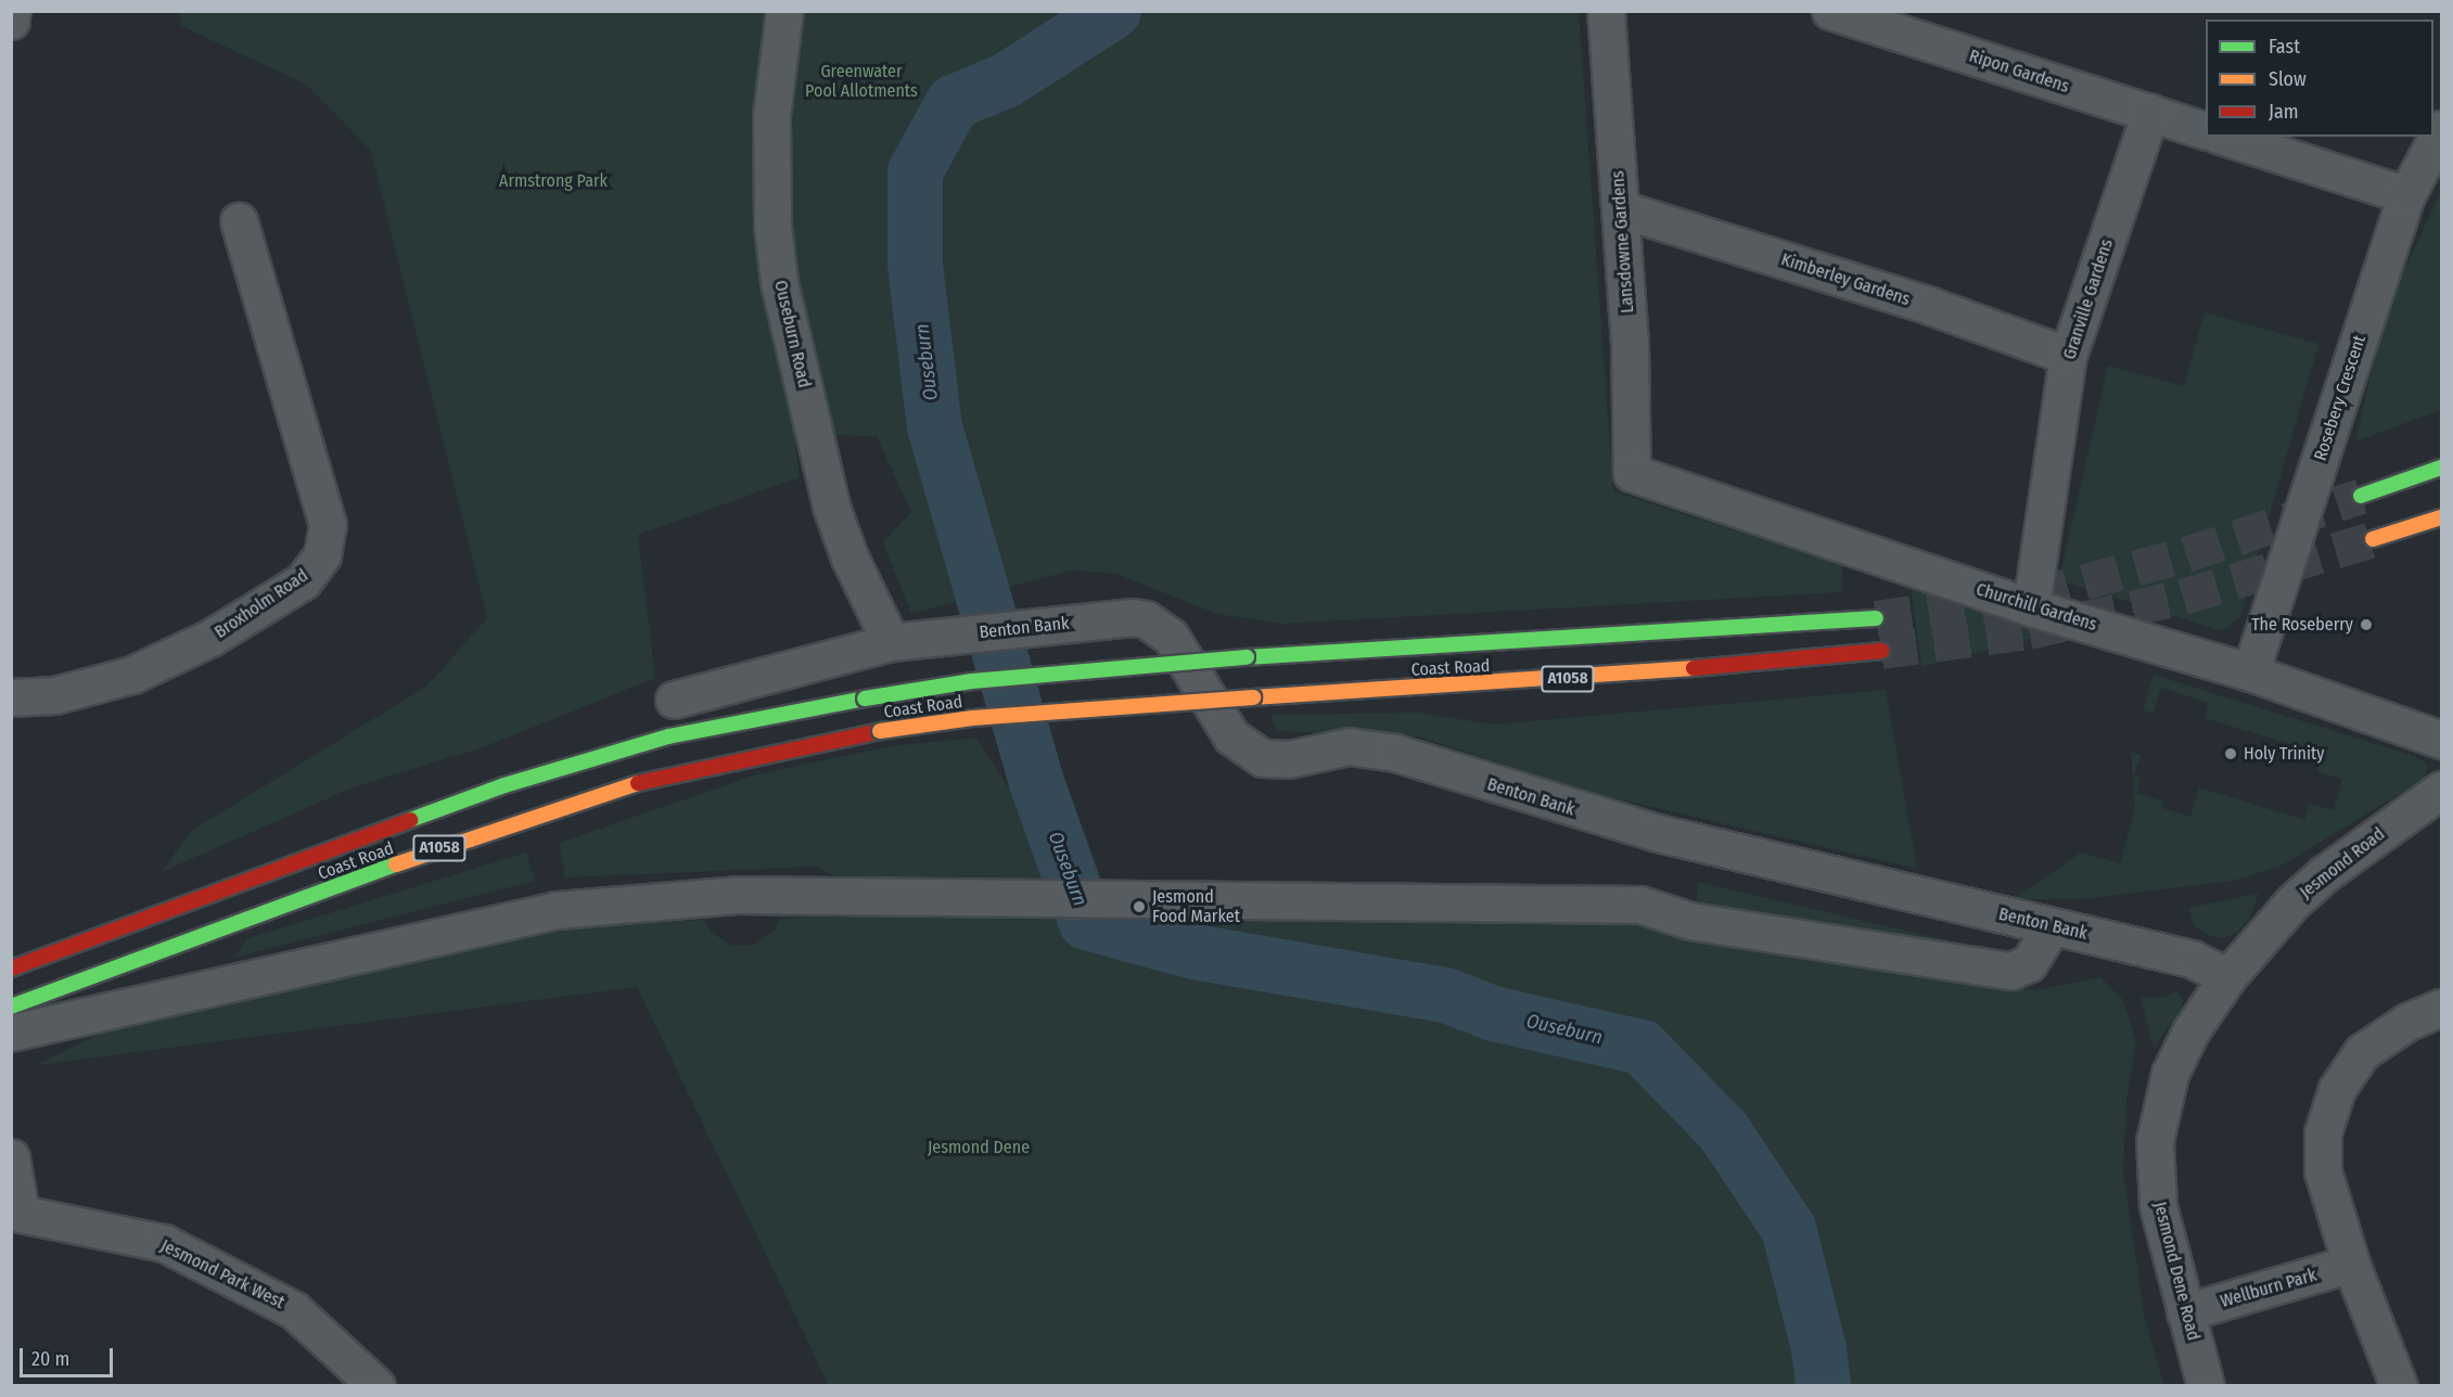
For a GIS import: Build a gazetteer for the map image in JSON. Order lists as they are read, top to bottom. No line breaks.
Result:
{"streets":{"highway":["Coast Road","A1058"],"street":["Ripon Gardens","Lansdowne Gardens","Kimberley Gardens","Granville Gardens","Ouseburn Road","Rosebery Crescent","Broxholm Road","Churchill Gardens","Benton Bank","Jesmond Road","Jesmond Dene Road","Jesmond Park West","Wellburn Park"]},"crossings":[["Ripon Gardens","Granville Gardens"],["Lansdowne Gardens","Kimberley Gardens"],["Lansdowne Gardens","Churchill Gardens"],["Kimberley Gardens","Granville Gardens"],["Granville Gardens","Churchill Gardens"],["Ouseburn Road","Benton Bank"],["Rosebery Crescent","Churchill Gardens"],["Benton Bank","Jesmond Road"],["Benton Bank","Jesmond Dene Road"],["Jesmond Road","Jesmond Dene Road"],["Jesmond Dene Road","Wellburn Park"]],"water":["Ouseburn"],"parks":["Greenwater Pool Allotments","Armstrong Park","Jesmond Dene"],"places":["The Roseberry","Holy Trinity","Jesmond Food Market"],"legend":["Fast","Slow","Jam"],"scale_bar":"20 m"}
